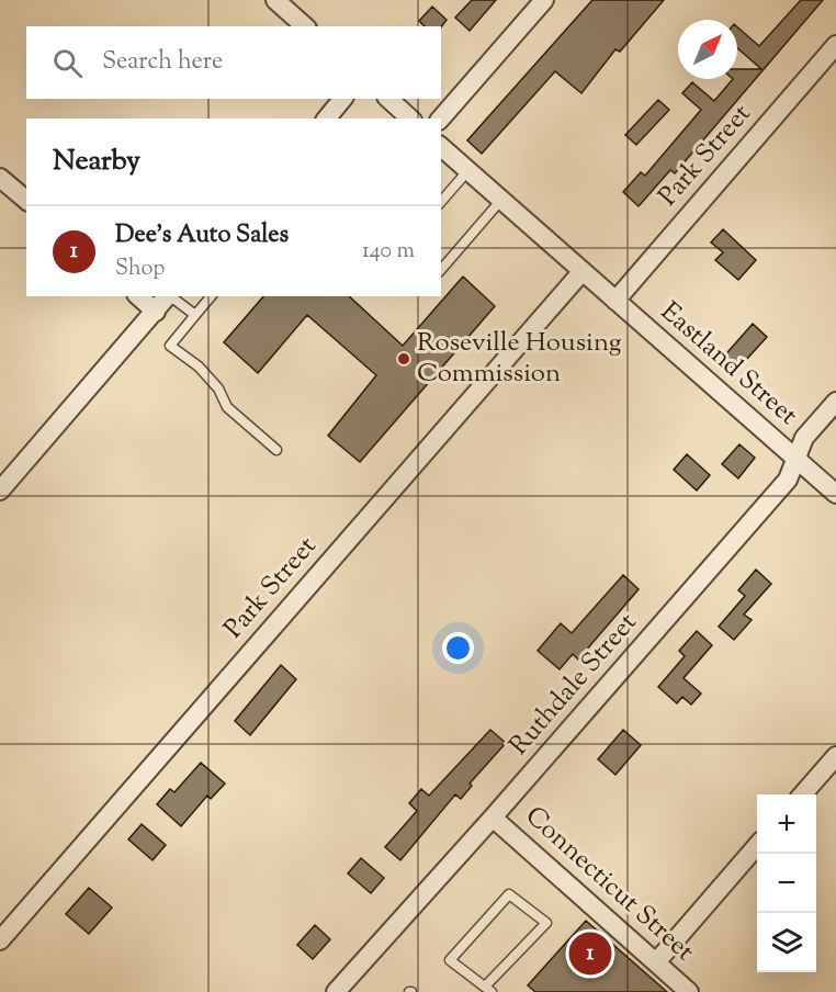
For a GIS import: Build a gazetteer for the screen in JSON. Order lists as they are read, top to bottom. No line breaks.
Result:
{"streets":{"street":["Park Street","Eastland Street","Ruthdale Street","Connecticut Street"]},"crossings":[["Park Street","Eastland Street"],["Eastland Street","Ruthdale Street"],["Ruthdale Street","Connecticut Street"]],"places":["Roseville Housing Commission"],"north":"top right","page":{"search":"Search here","heading":"Nearby","list":[{"mark":"1","name":"Dee's Auto Sales","note":"Shop","value":"140 m"}],"map_buttons":["+","−"],"pins":"1"}}
